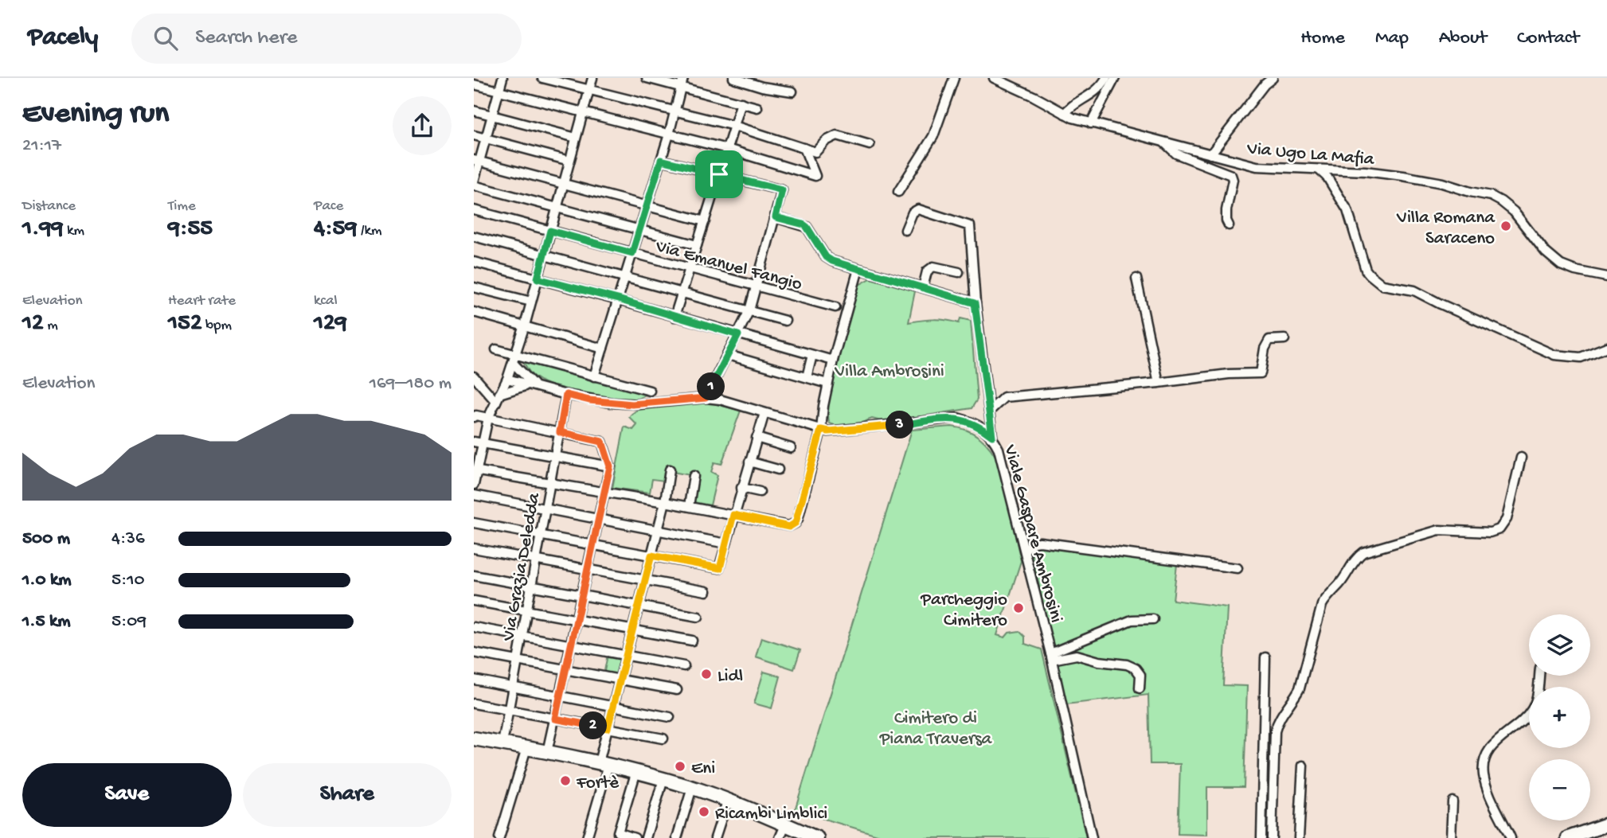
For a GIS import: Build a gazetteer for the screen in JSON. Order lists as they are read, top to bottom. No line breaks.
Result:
{"streets":{"street":["Via Ugo La Mafia","Via Emanuel Fangio","Viale Gaspare Ambrosini","Via Grazia Deledda"]},"crossings":[["Viale Gaspare Ambrosini","Via Grazia Deledda"]],"parks":["Villa Ambrosini","Cimitero di Piana Traversa"],"places":["Villa Romana Saraceno","Parcheggio Cimitero","Lidl","Eni","Fortè","Ricambi Limblici"],"page":{"header":"Pacely","search":"Search here","nav":["Home","Map","About","Contact"],"heading":["Evening run","21:17"],"stats":[["Distance","1.99 km"],["Time","9:55"],["Pace","4:59 /km"],["Elevation","12 m"],["Heart rate","152 bpm"],["kcal","129"]],"chart":["Elevation","169–180 m"],"pins":["1","3","2"],"list":[{"name":"500 m","note":"4:36"},{"name":"1.0 km","note":"5:10"},{"name":"1.5 km","note":"5:09"}],"map_buttons":["+","−"],"buttons":["Save","Share"]}}
